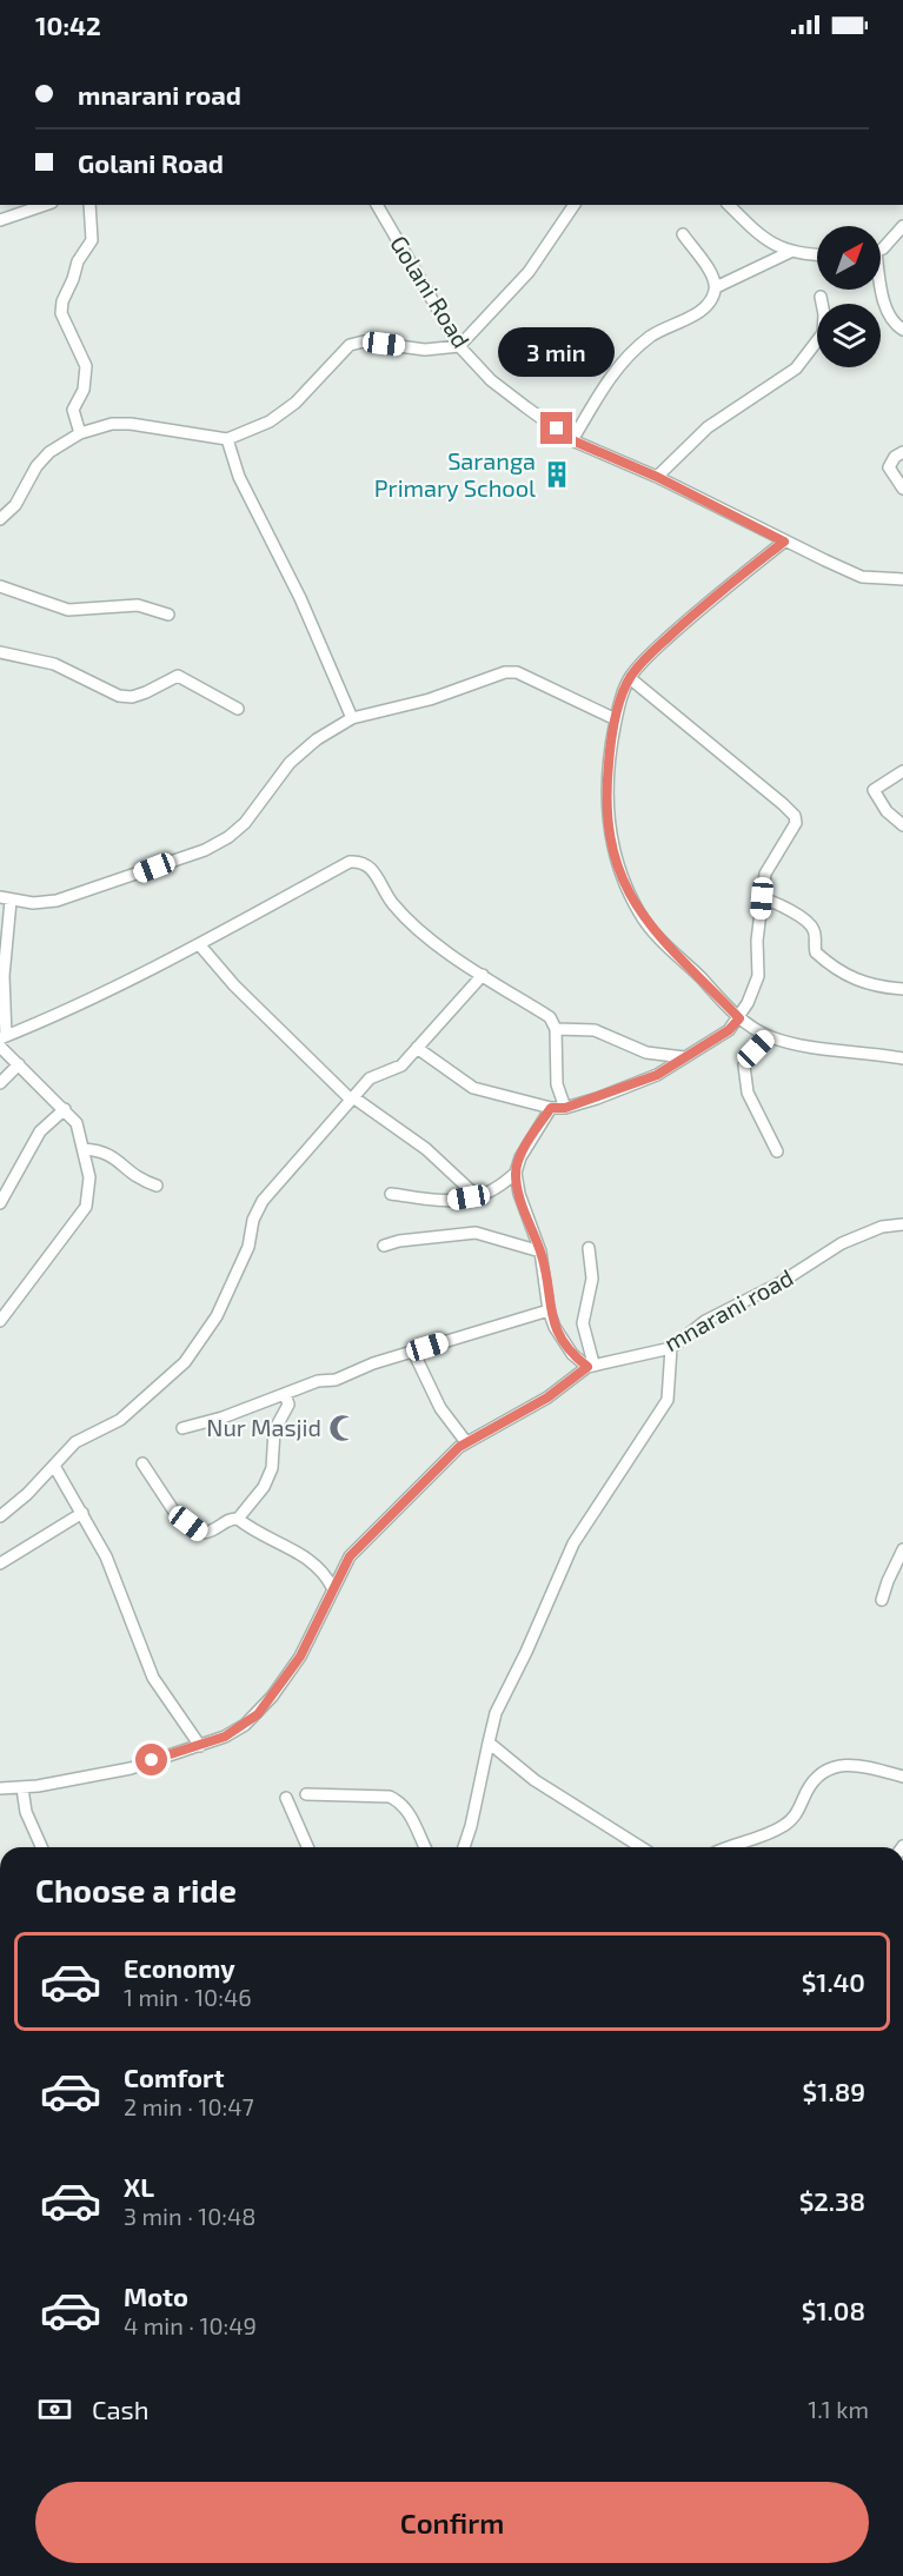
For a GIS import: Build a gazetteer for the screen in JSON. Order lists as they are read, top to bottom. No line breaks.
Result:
{"streets":{"street":["Golani Road","mnarani road"]},"places":{"building":["Saranga Primary School"],"mosque":["Nur Masjid"]},"north":"top right","page":{"status":"10:42","banner":["mnarani road","Golani Road"],"bubble":"3 min","heading":"Choose a ride","list":[{"name":"Economy","note":"1 min · 10:46","value":"$1.40"},{"name":"Comfort","note":"2 min · 10:47","value":"$1.89"},{"name":"XL","note":"3 min · 10:48","value":"$2.38"},{"name":"Moto","note":"4 min · 10:49","value":"$1.08"}],"pay":["Cash","1.1 km"],"buttons":"Confirm"}}
